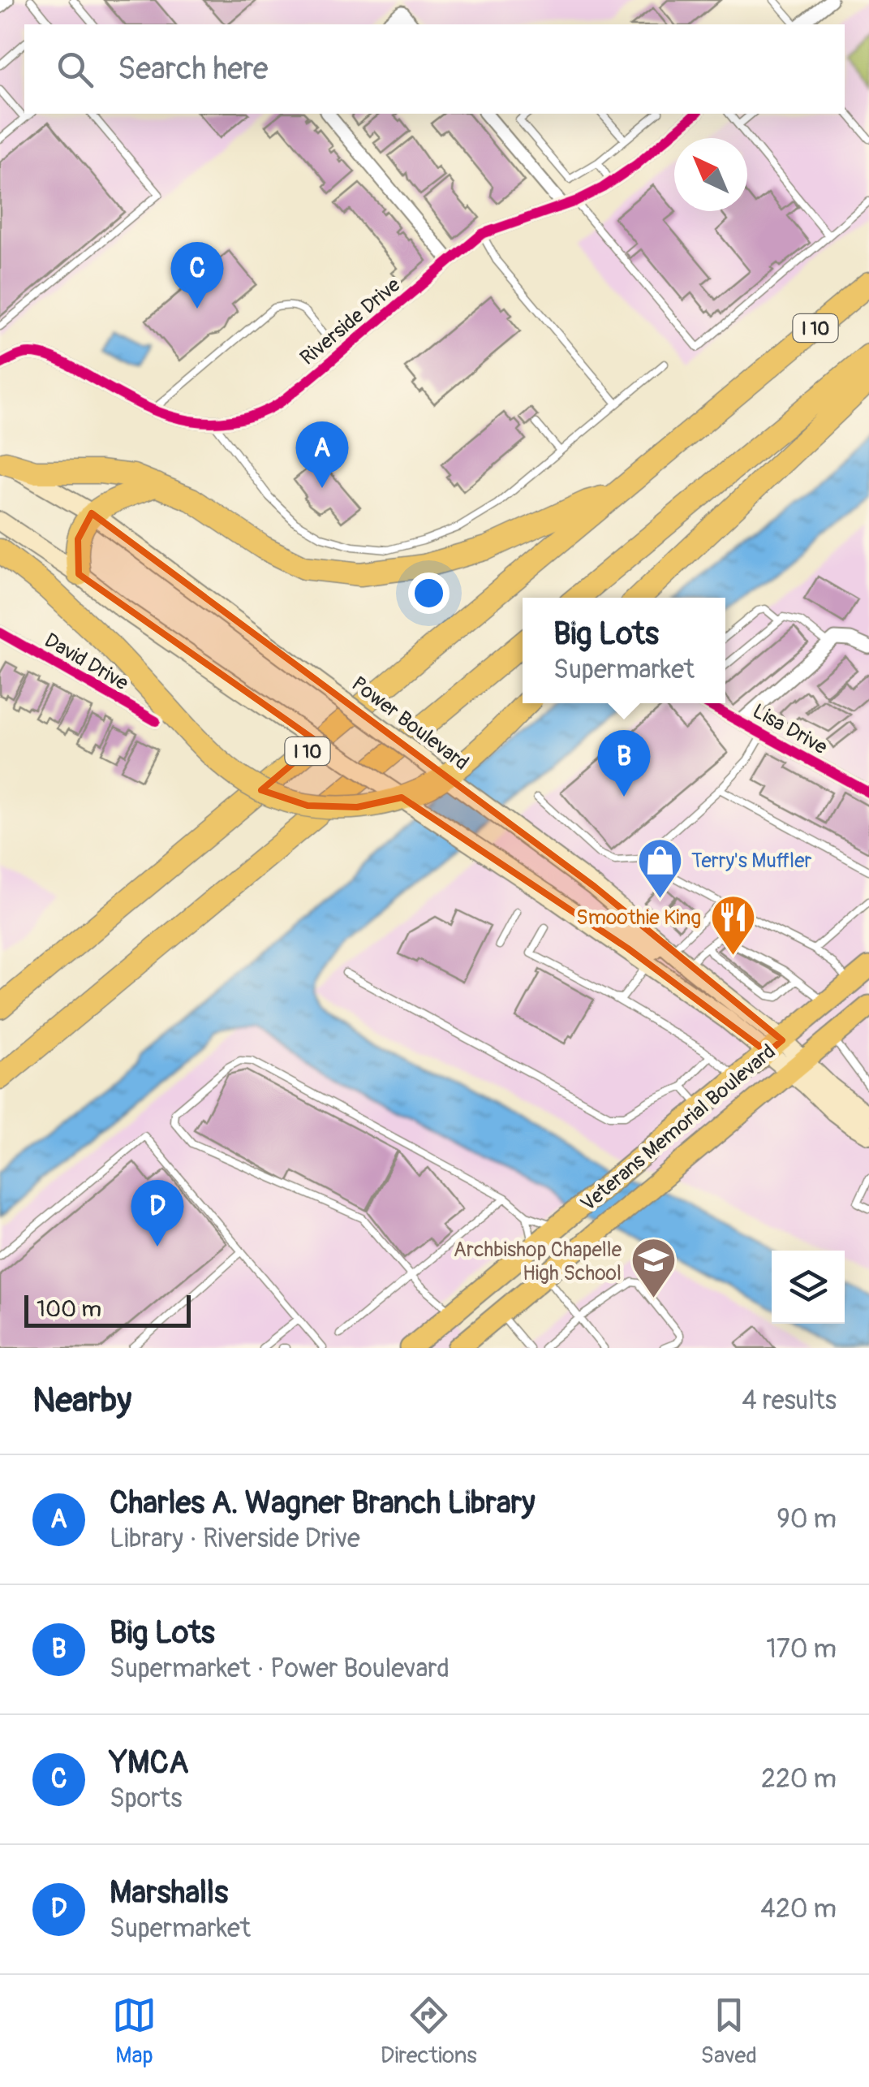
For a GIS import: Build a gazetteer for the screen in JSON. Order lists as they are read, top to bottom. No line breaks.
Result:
{"streets":{"highway":["I 10"],"main road":["Power Boulevard","Veterans Memorial Boulevard"],"street":["Riverside Drive","David Drive","Lisa Drive"]},"crossings":[["Power Boulevard","Veterans Memorial Boulevard"]],"places":{"shop":["Terry's Muffler"],"restaurant":["Smoothie King"],"school or university":["Archbishop Chapelle High School"]},"scale_bar":"100 m","north":"top left","page":{"search":"Search here","pins":["C","A","B","D"],"popup":["Big Lots","Supermarket"],"scale":"100 m","heading":["Nearby","4 results"],"list":[{"mark":"A","name":"Charles A. Wagner Branch Library","note":"Library · Riverside Drive","value":"90 m"},{"mark":"B","name":"Big Lots","note":"Supermarket · Power Boulevard","value":"170 m"},{"mark":"C","name":"YMCA","note":"Sports","value":"220 m"},{"mark":"D","name":"Marshalls","note":"Supermarket","value":"420 m"}],"nav":["Map","Directions","Saved"]}}
